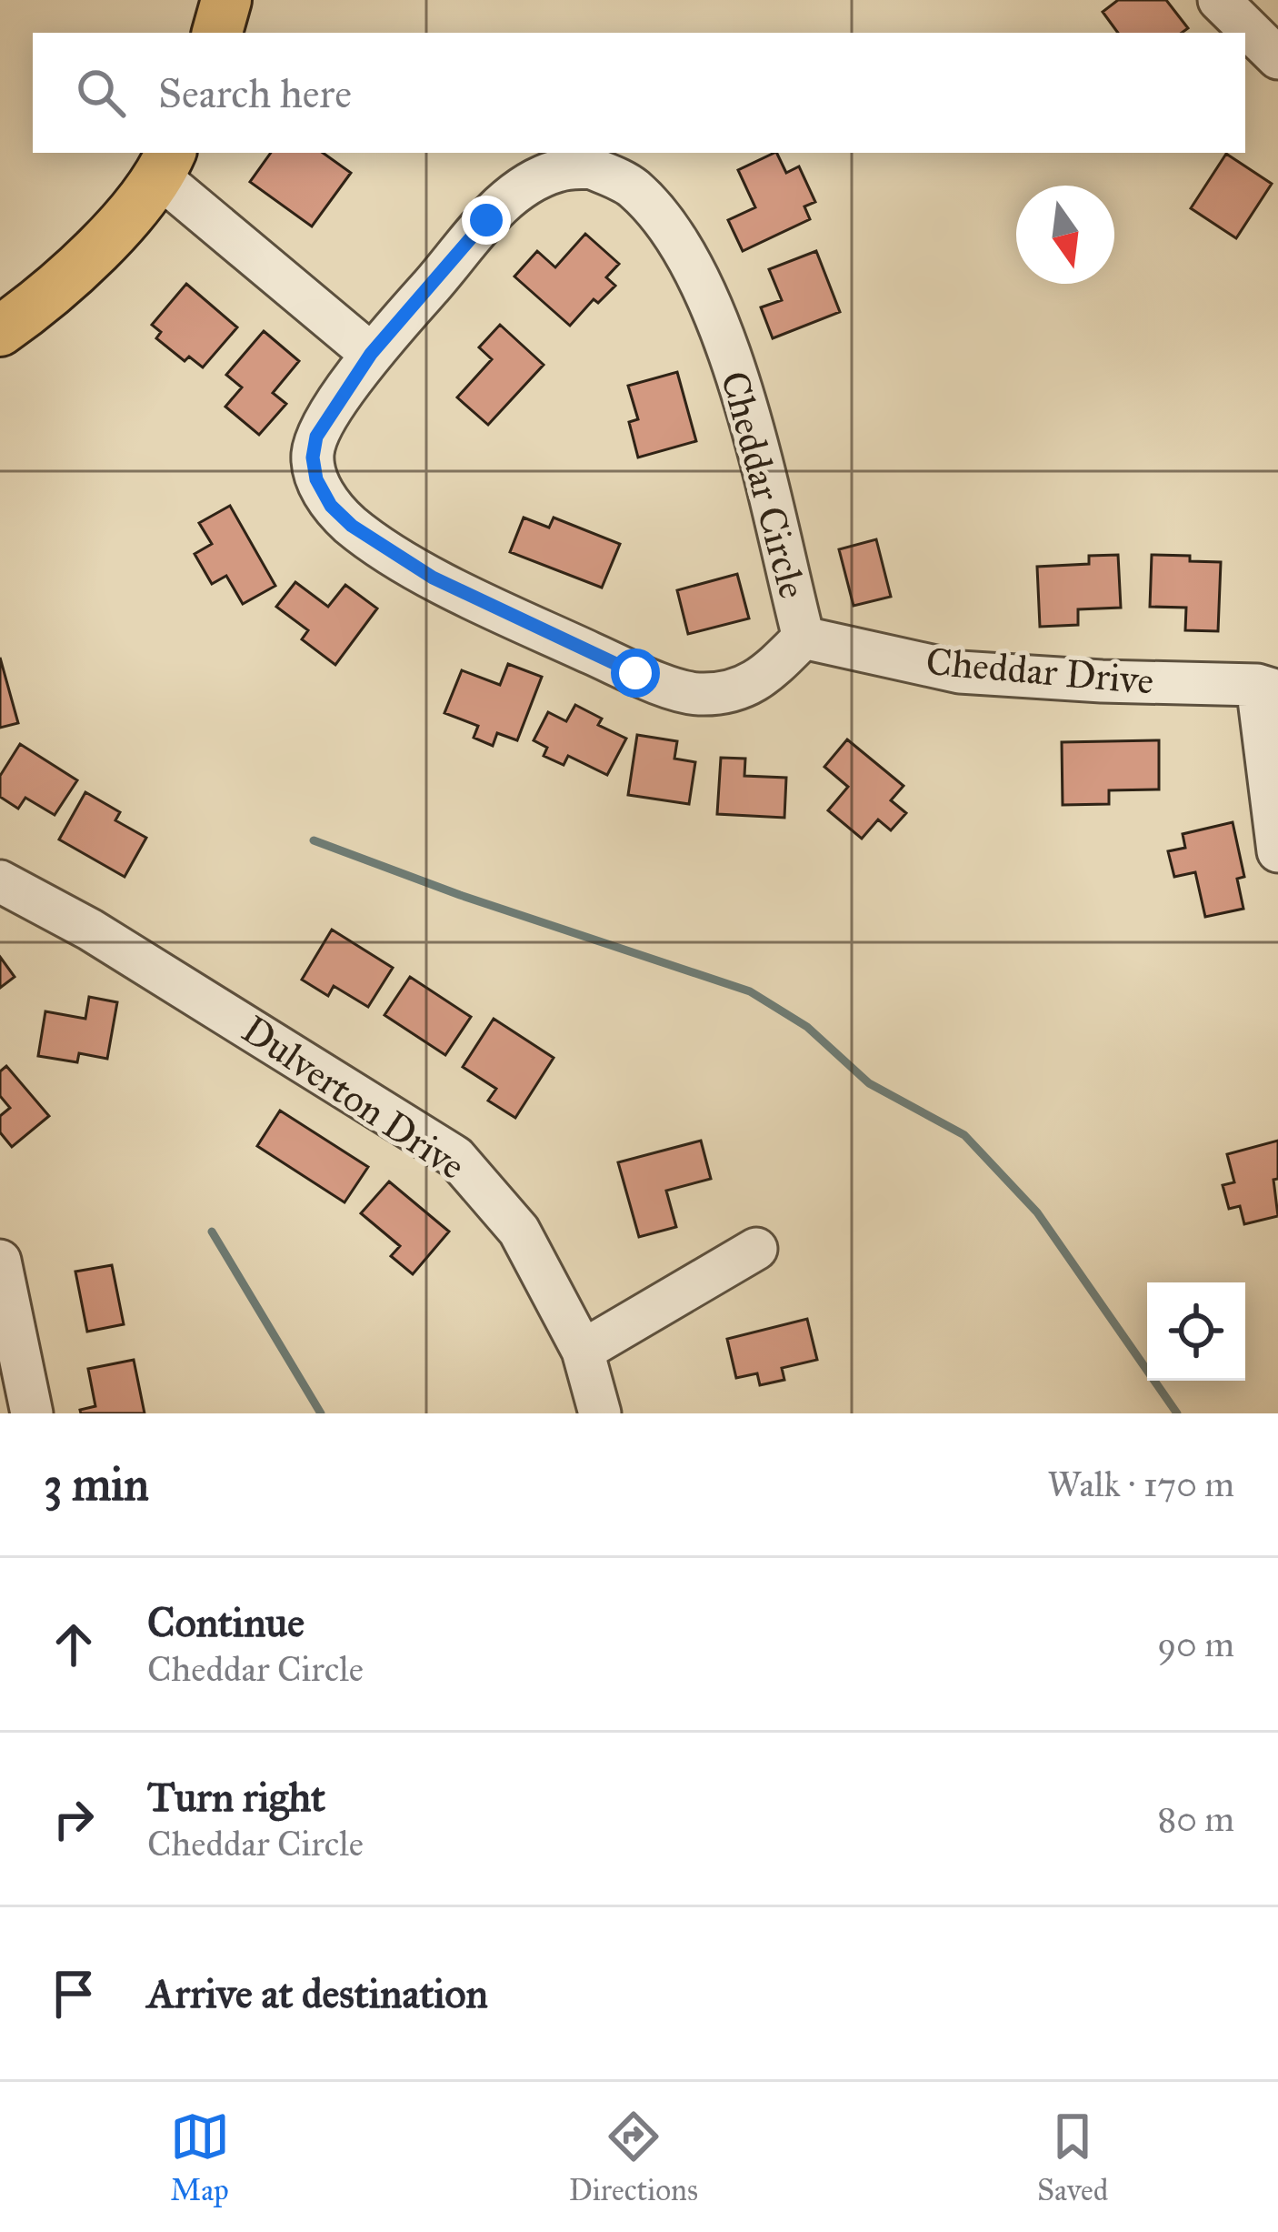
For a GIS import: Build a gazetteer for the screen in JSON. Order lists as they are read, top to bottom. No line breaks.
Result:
{"streets":{"street":["Cheddar Circle","Cheddar Drive","Dulverton Drive"]},"crossings":[["Cheddar Circle","Cheddar Drive"]],"north":"bottom","page":{"search":"Search here","heading":["3 min","Walk · 170 m"],"list":[["Continue","Cheddar Circle","90 m"],["Turn right","Cheddar Circle","80 m"],"Arrive at destination"],"nav":["Map","Directions","Saved"]}}
